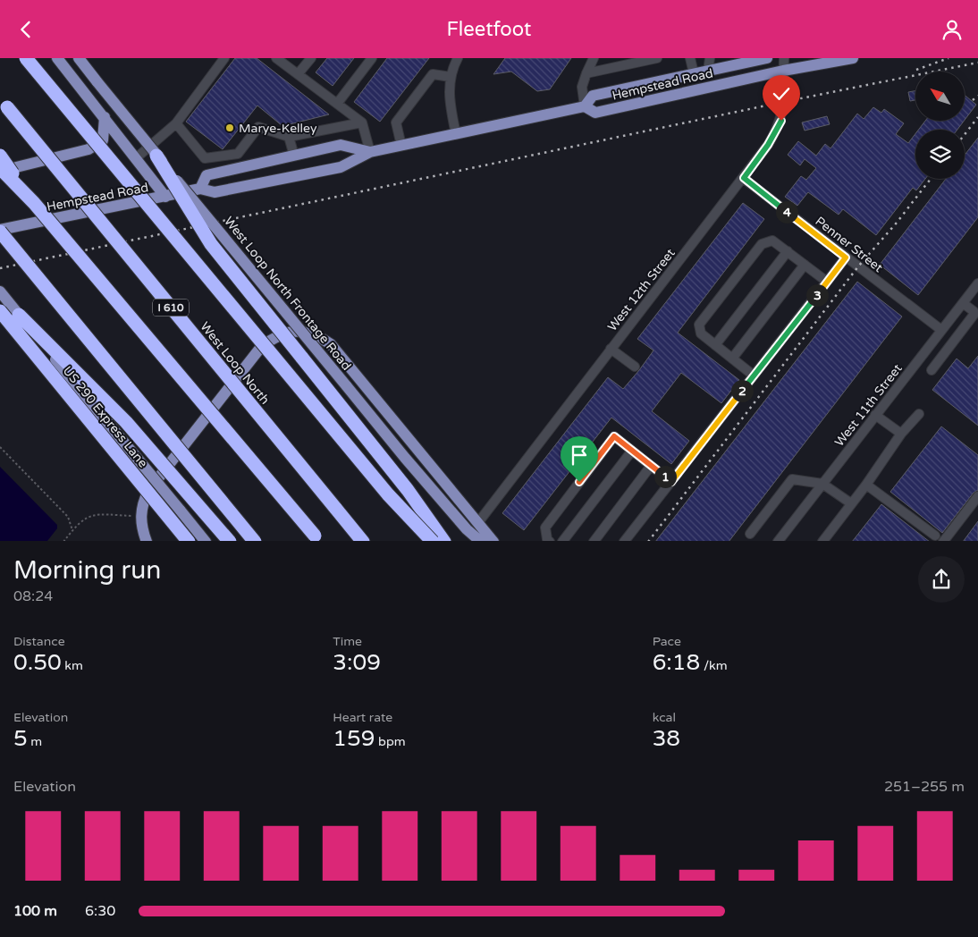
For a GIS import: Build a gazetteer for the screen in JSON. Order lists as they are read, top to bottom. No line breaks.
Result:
{"streets":{"highway":["I 610","West Loop North","US 290 Express Lane"],"main road":["Hempstead Road","West Loop North Frontage Road"],"street":["Penner Street","West 12th Street","West 11th Street"]},"crossings":[["Hempstead Road","West 12th Street"],["Penner Street","West 12th Street"],["Penner Street","West 11th Street"]],"places":["Marye-Kelley"],"north":"top left","page":{"header":"Fleetfoot","pins":["4","3","2","1"],"heading":["Morning run","08:24"],"stats":[["Distance","0.50 km"],["Time","3:09"],["Pace","6:18 /km"],["Elevation","5 m"],["Heart rate","159 bpm"],["kcal","38"]],"chart":["Elevation","251–255 m"],"list":[{"name":"100 m","note":"6:30"}]}}
